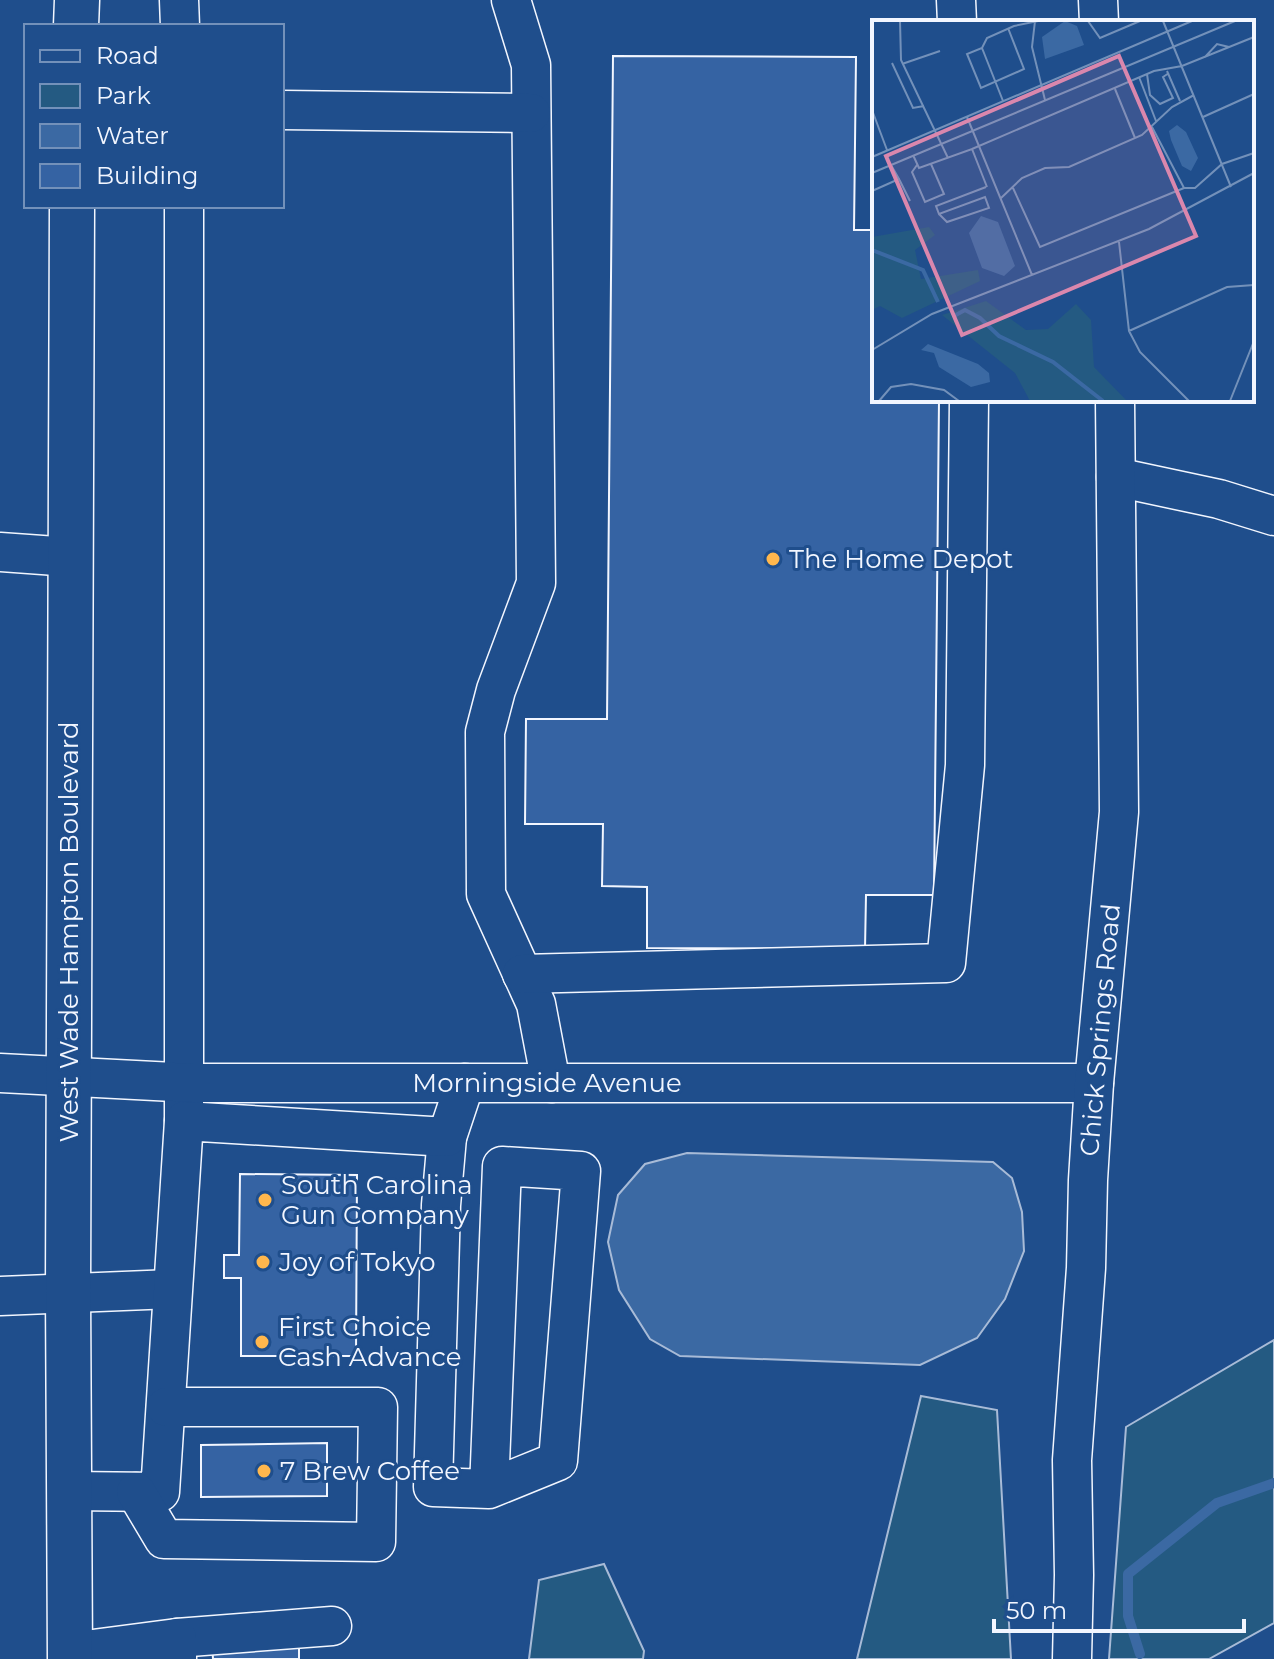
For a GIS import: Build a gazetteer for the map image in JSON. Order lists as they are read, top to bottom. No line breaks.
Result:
{"streets":{"main road":["West Wade Hampton Boulevard"],"street":["Chick Springs Road","Morningside Avenue"]},"crossings":[["West Wade Hampton Boulevard","Morningside Avenue"],["Chick Springs Road","Morningside Avenue"]],"places":["The Home Depot","South Carolina Gun Company","Joy of Tokyo","First Choice Cash Advance","7 Brew Coffee"],"legend":["Road","Park","Water","Building"],"scale_bar":"50 m"}
